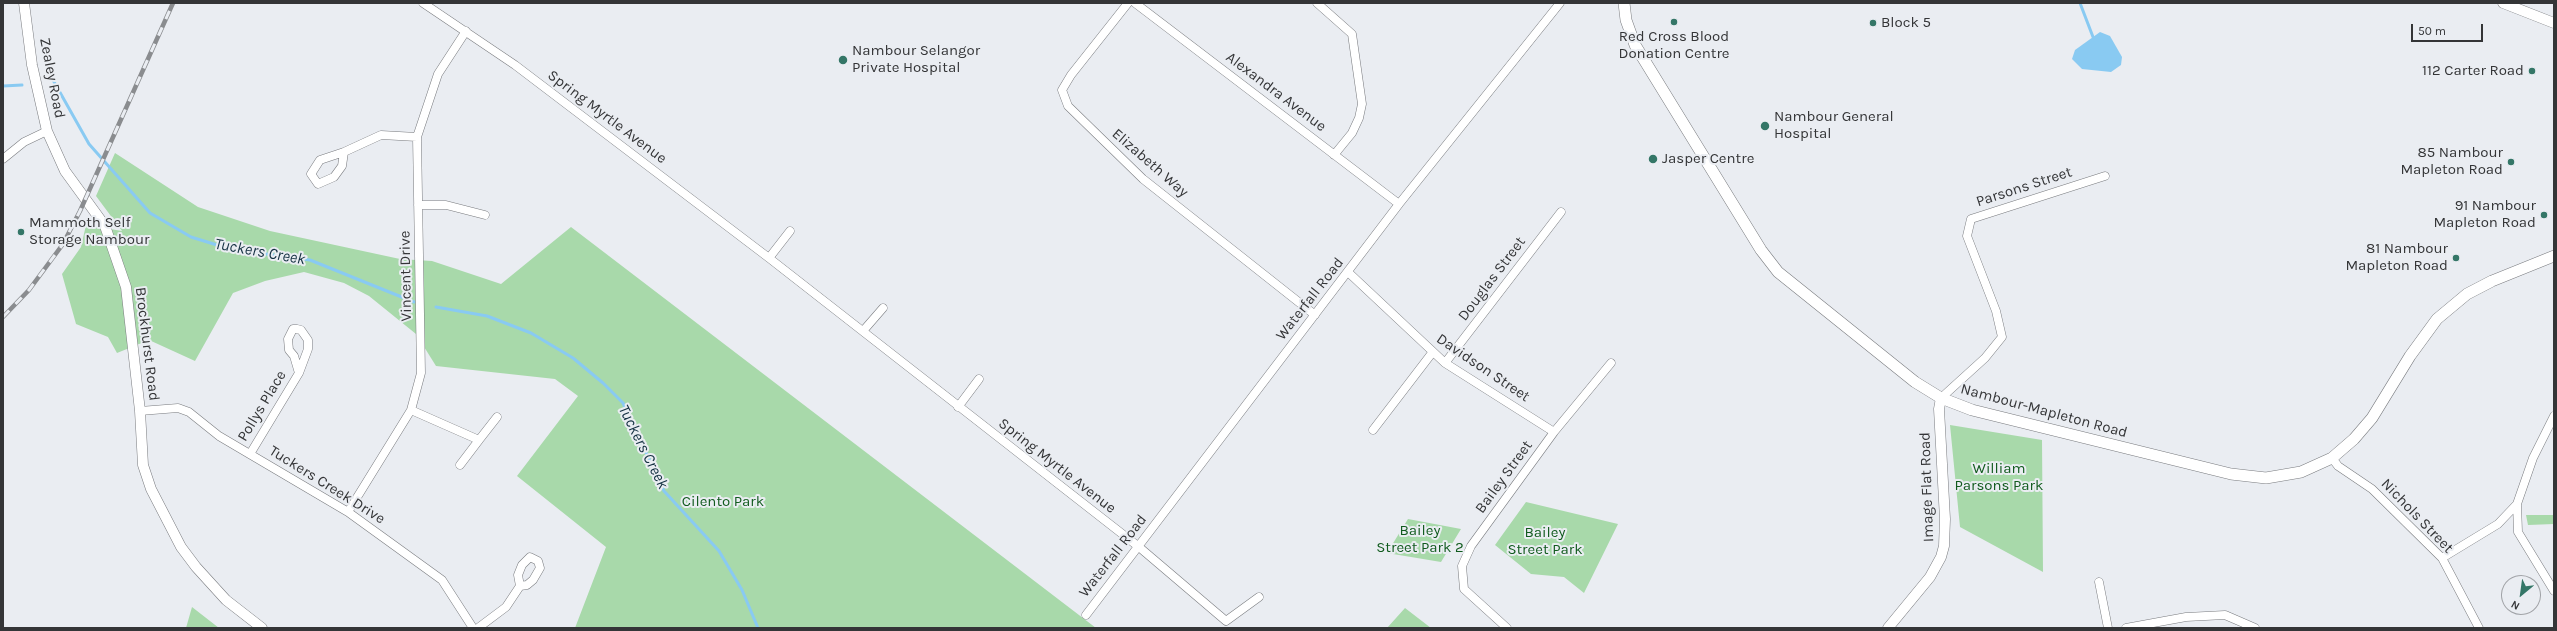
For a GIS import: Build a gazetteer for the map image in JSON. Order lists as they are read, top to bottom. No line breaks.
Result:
{"streets":{"main road":["Nambour-Mapleton Road"],"street":["Zealey Road","Alexandra Avenue","Spring Myrtle Avenue","Elizabeth Way","Parsons Street","Vincent Drive","Douglas Street","Waterfall Road","Brockhurst Road","Davidson Street","Pollys Place","Bailey Street","Tuckers Creek Drive","Image Flat Road","Nichols Street"]},"crossings":[["Zealey Road","Brockhurst Road"],["Alexandra Avenue","Waterfall Road"],["Spring Myrtle Avenue","Vincent Drive"],["Spring Myrtle Avenue","Waterfall Road"],["Elizabeth Way","Waterfall Road"],["Parsons Street","Nambour-Mapleton Road"],["Parsons Street","Image Flat Road"],["Vincent Drive","Tuckers Creek Drive"],["Douglas Street","Davidson Street"],["Waterfall Road","Davidson Street"],["Brockhurst Road","Tuckers Creek Drive"],["Davidson Street","Bailey Street"],["Pollys Place","Tuckers Creek Drive"],["Nambour-Mapleton Road","Image Flat Road"],["Nambour-Mapleton Road","Nichols Street"]],"water":["Tuckers Creek"],"parks":["William Parsons Park","Cilento Park","Bailey Street Park 2","Bailey Street Park"],"places":["Red Cross Blood Donation Centre","Block 5","Nambour Selangor Private Hospital","112 Carter Road","Nambour General Hospital","Jasper Centre","85 Nambour Mapleton Road","91 Nambour Mapleton Road","Mammoth Self Storage Nambour","81 Nambour Mapleton Road"],"scale_bar":"50 m","north":"bottom left"}
